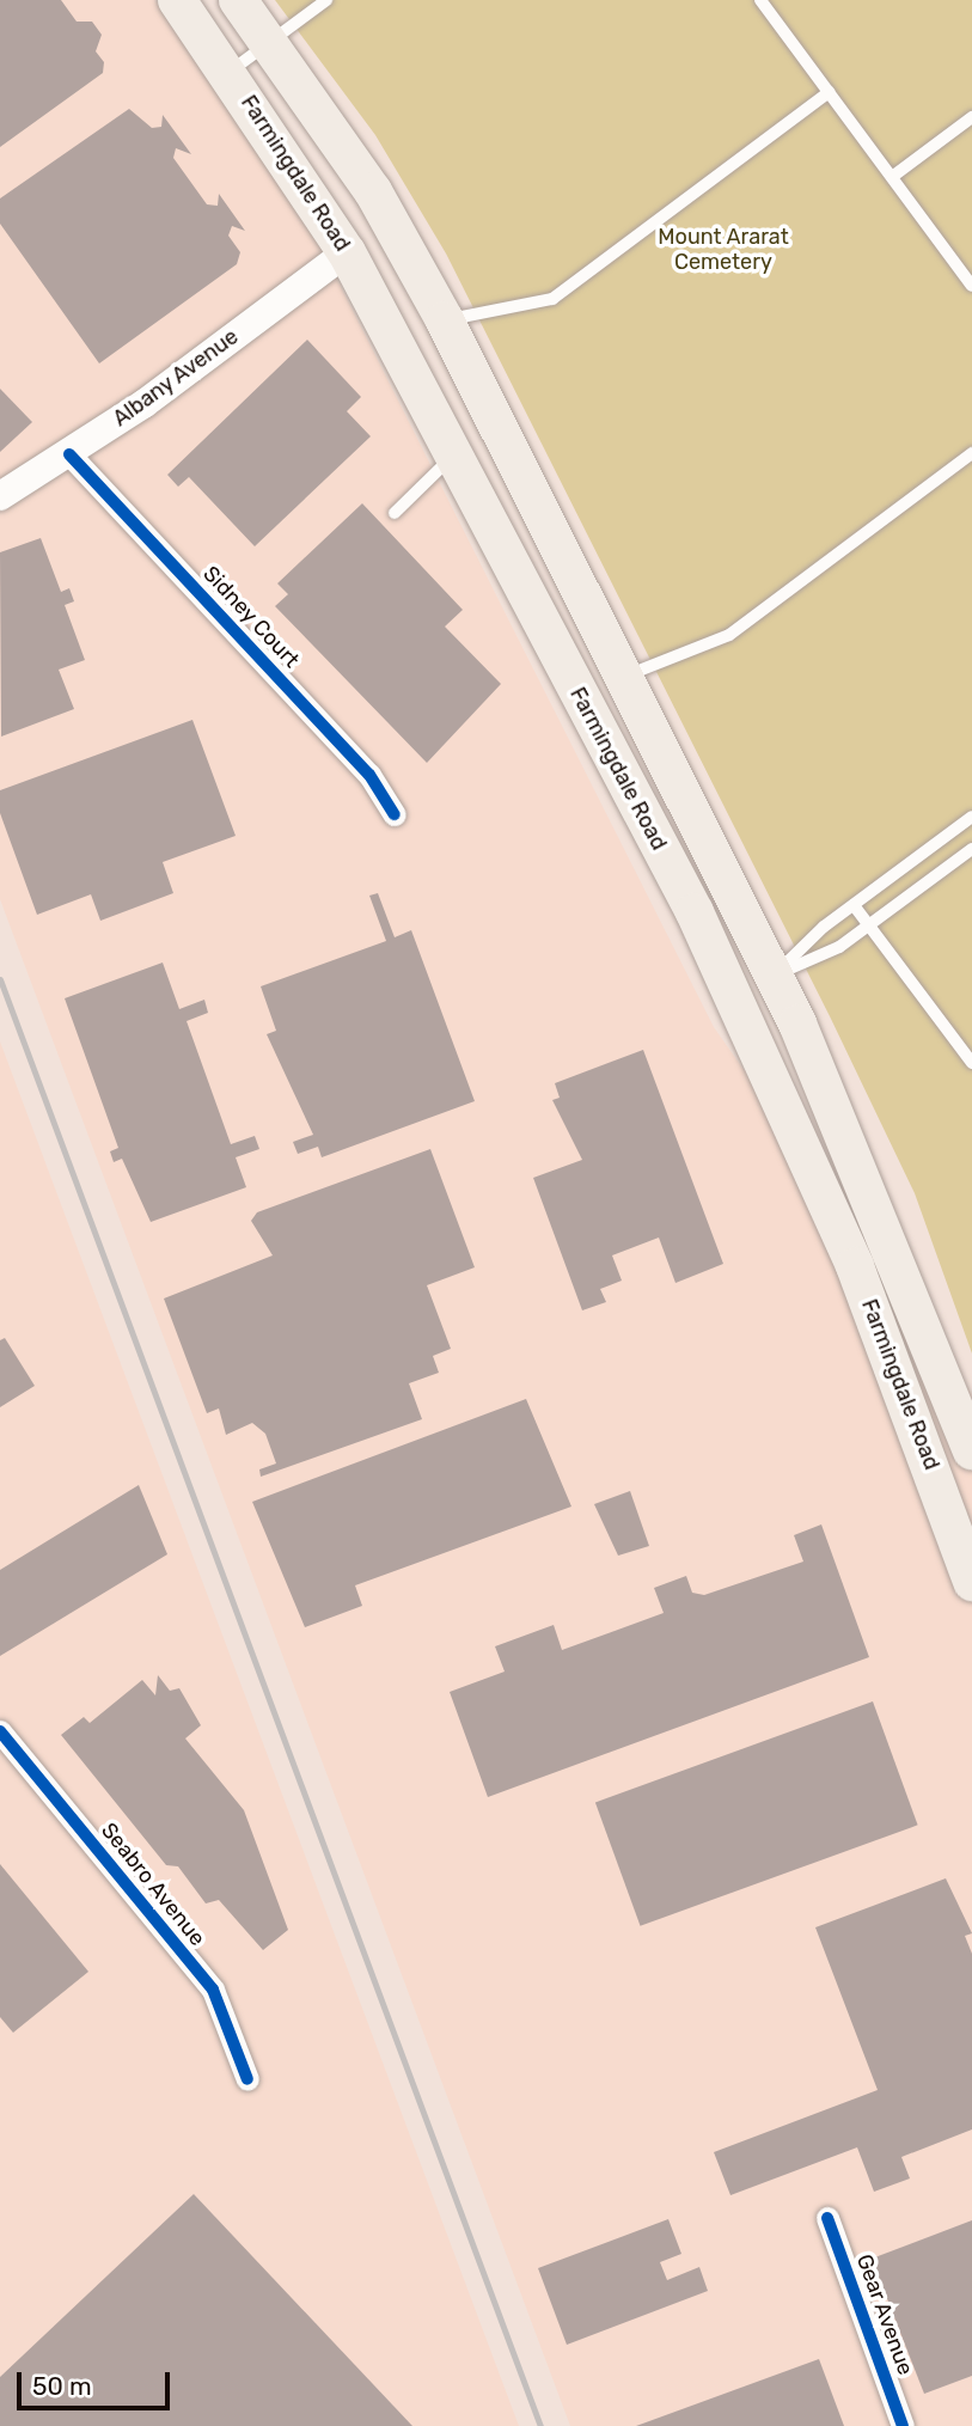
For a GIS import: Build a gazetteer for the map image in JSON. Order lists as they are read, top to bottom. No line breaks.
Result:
{"streets":{"main road":["Farmingdale Road"],"street":["Albany Avenue","Sidney Court","Seabro Avenue","Gear Avenue"]},"crossings":[["Farmingdale Road","Albany Avenue"],["Albany Avenue","Sidney Court"]],"parks":["Mount Ararat Cemetery"],"scale_bar":"50 m"}
